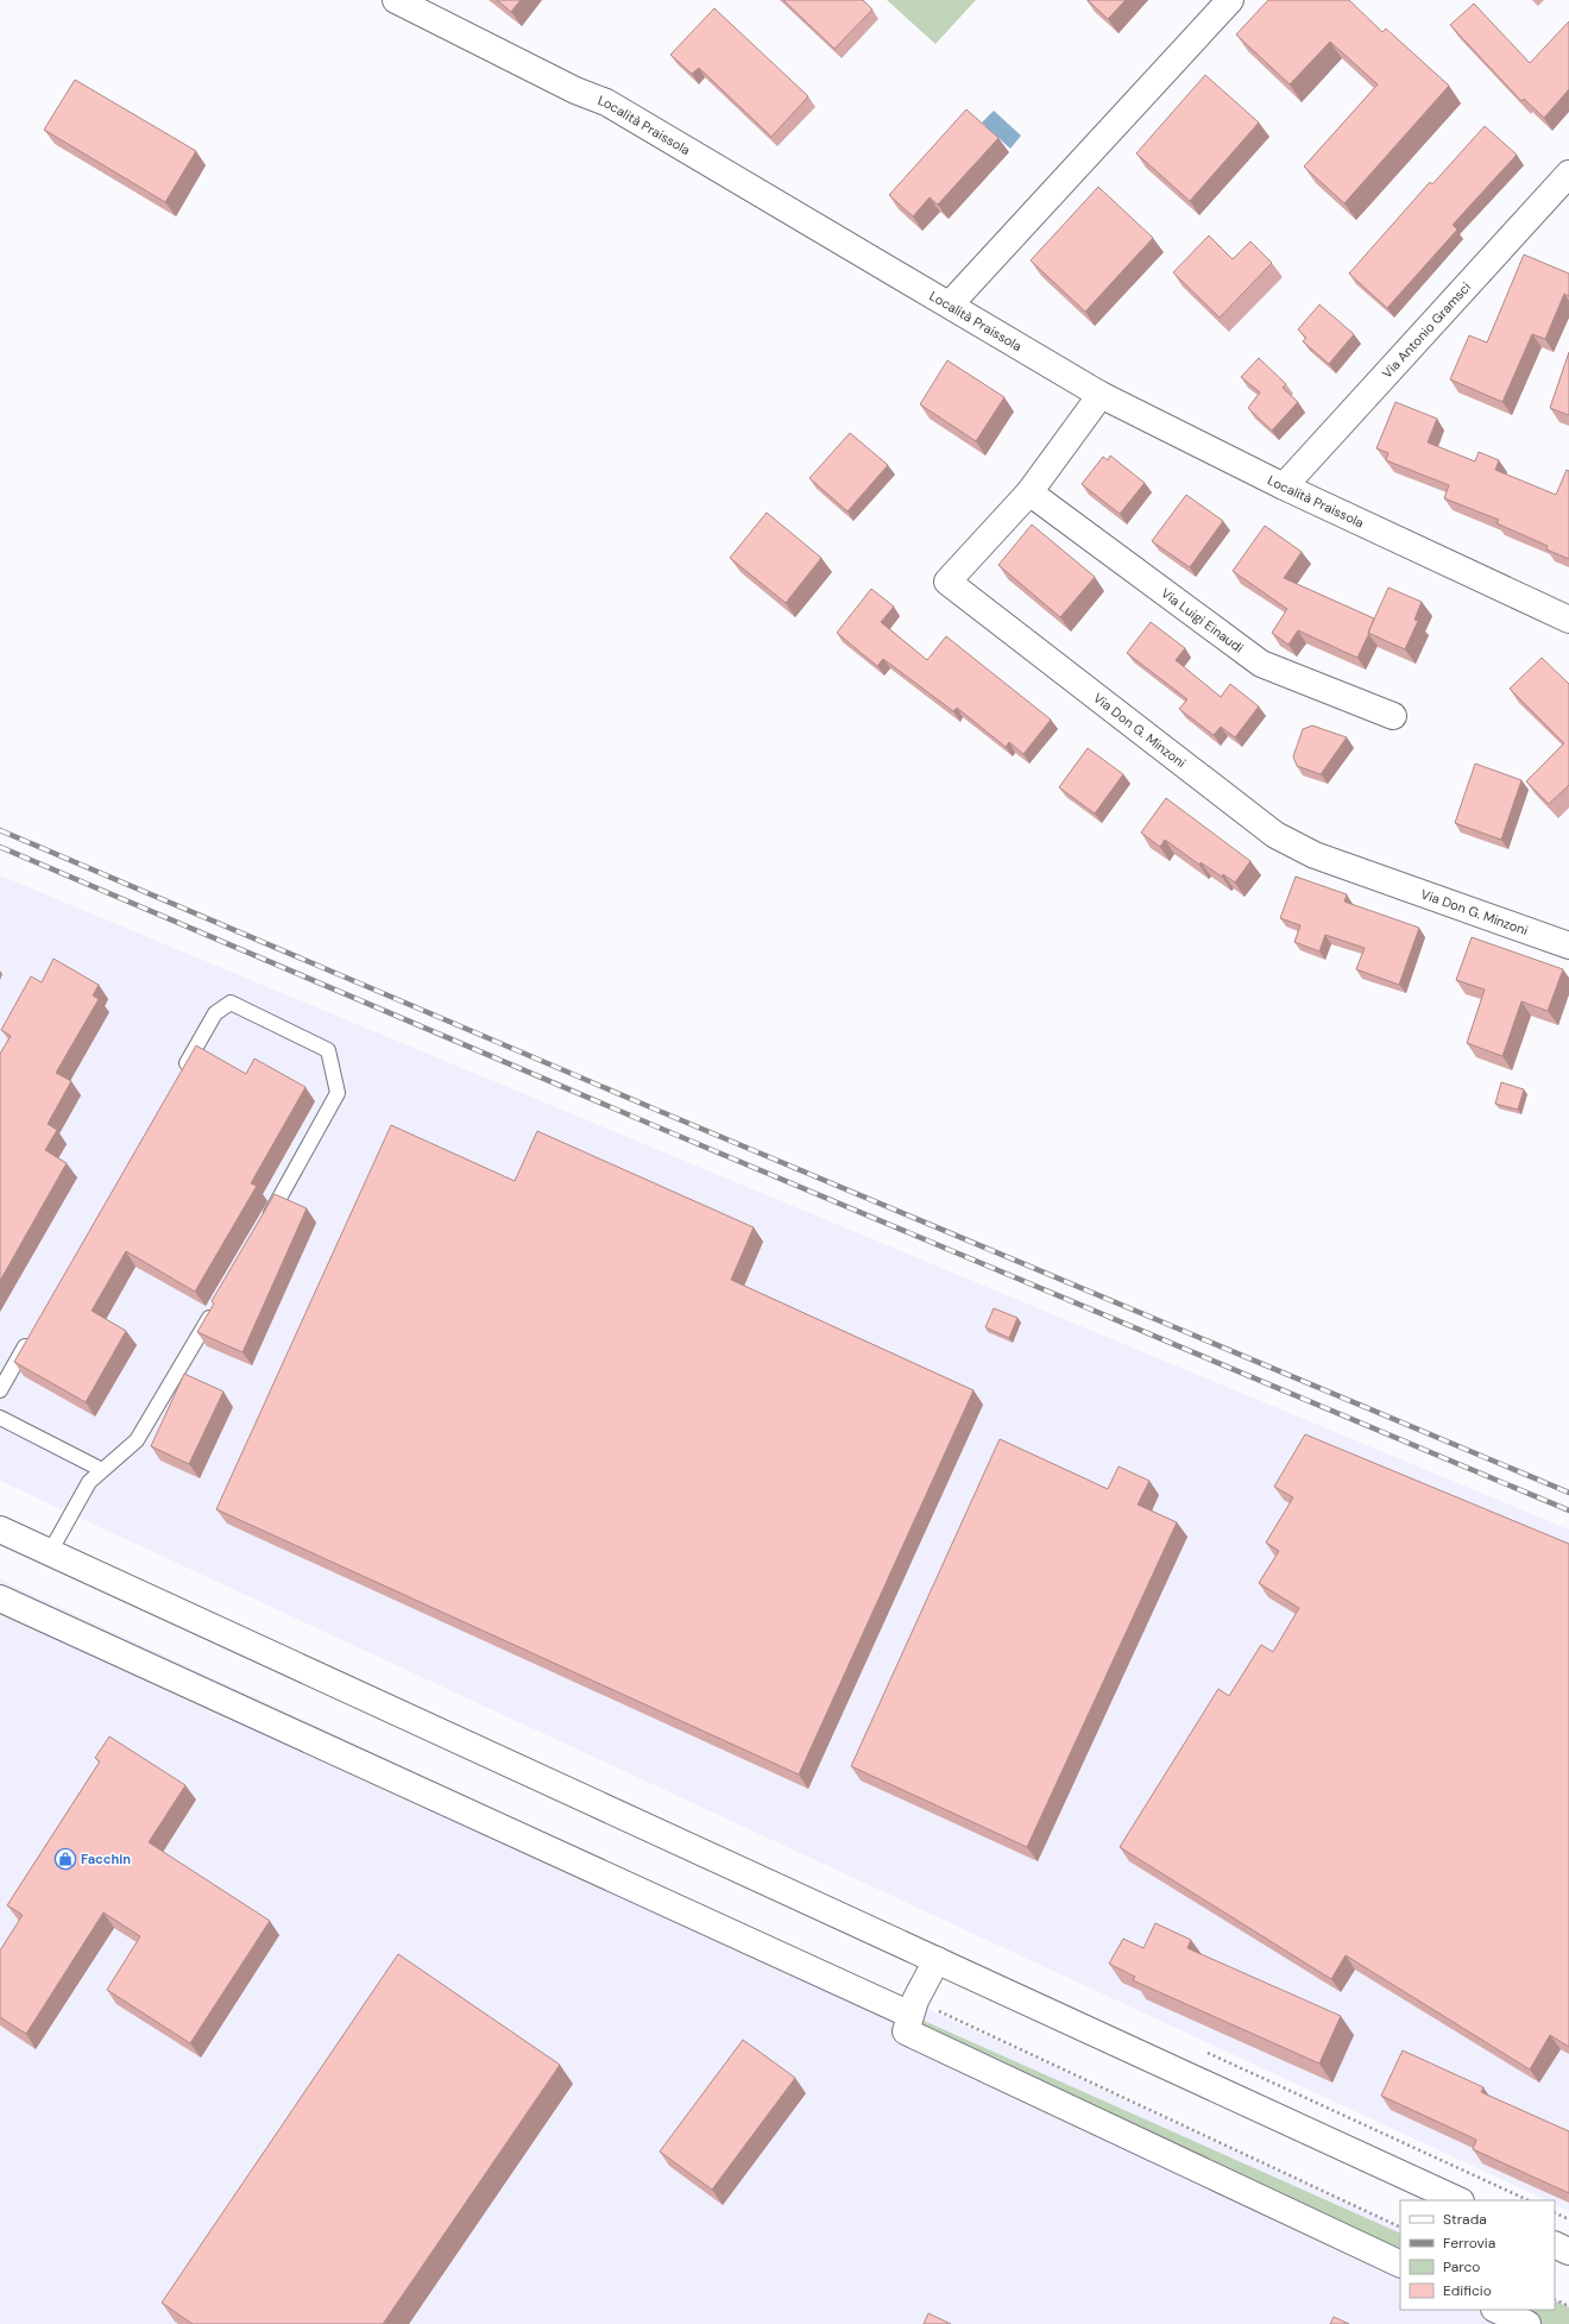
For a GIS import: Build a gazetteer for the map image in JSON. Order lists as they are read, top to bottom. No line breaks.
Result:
{"streets":{"street":["Località Praissola","Via Antonio Gramsci","Via Luigi Einaudi","Via Don G. Minzoni"]},"crossings":[["Località Praissola","Via Antonio Gramsci"],["Località Praissola","Via Don G. Minzoni"],["Via Luigi Einaudi","Via Don G. Minzoni"]],"places":{"shop":["Facchin"]},"legend":["Strada","Ferrovia","Parco","Edificio"]}
